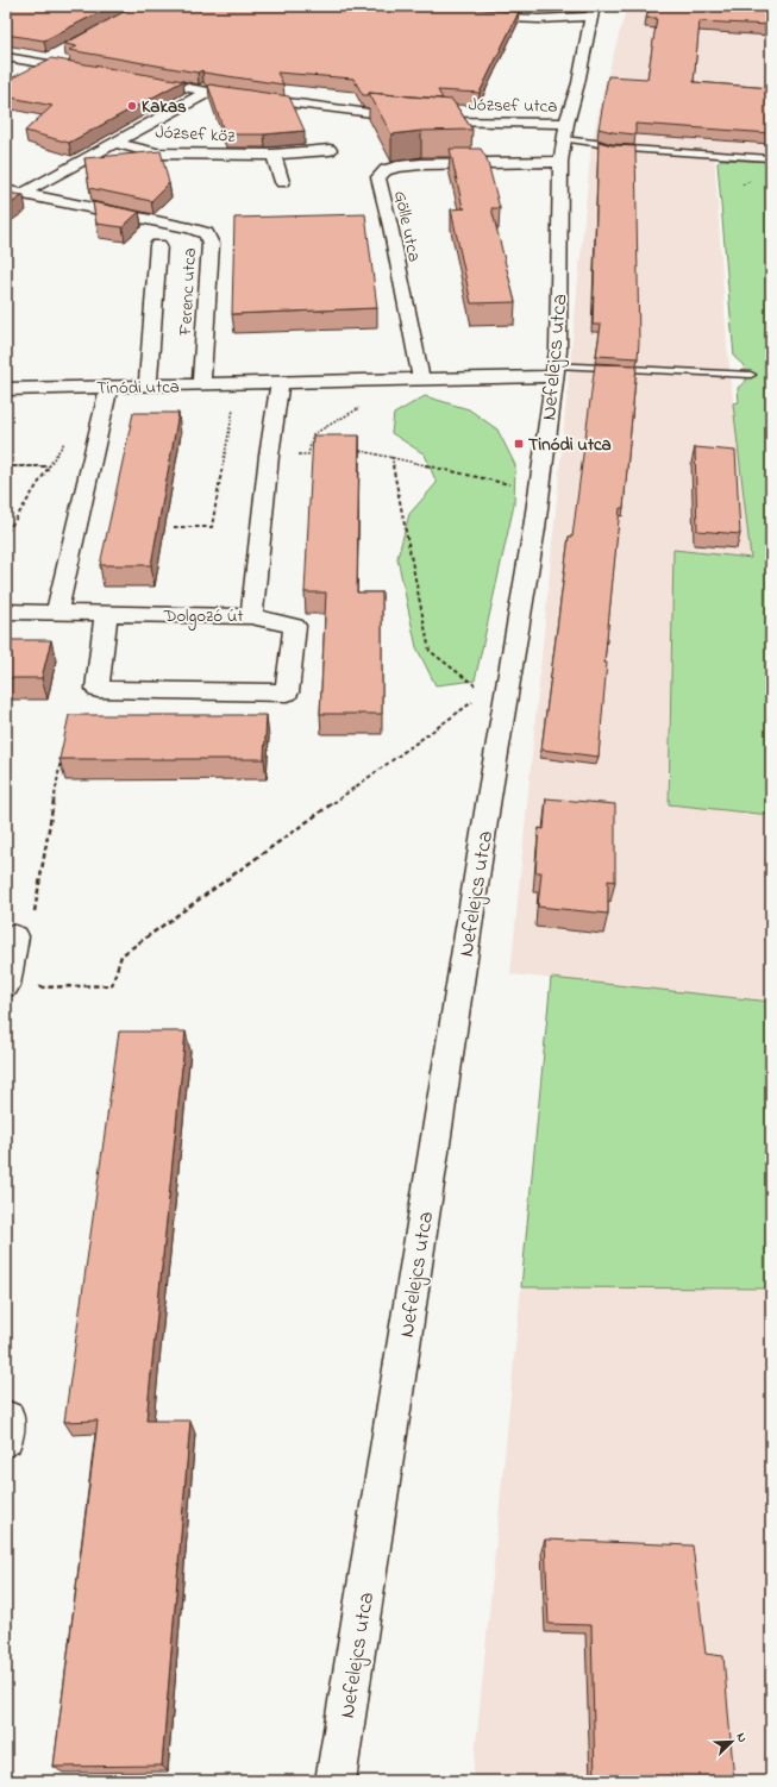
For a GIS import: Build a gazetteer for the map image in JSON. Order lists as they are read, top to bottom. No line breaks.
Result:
{"streets":{"street":["József utca","József köz","Gölle utca","Ferenc utca","Nefelejcs utca","Tinódi utca","Dolgozó út"]},"crossings":[["József utca","Gölle utca"],["József utca","Nefelejcs utca"],["Gölle utca","Nefelejcs utca"],["Gölle utca","Tinódi utca"],["Ferenc utca","Tinódi utca"],["Nefelejcs utca","Tinódi utca"],["Tinódi utca","Dolgozó út"]],"places":{"other":["Kakas"],"transit":["Tinódi utca"]},"north":"top right"}
